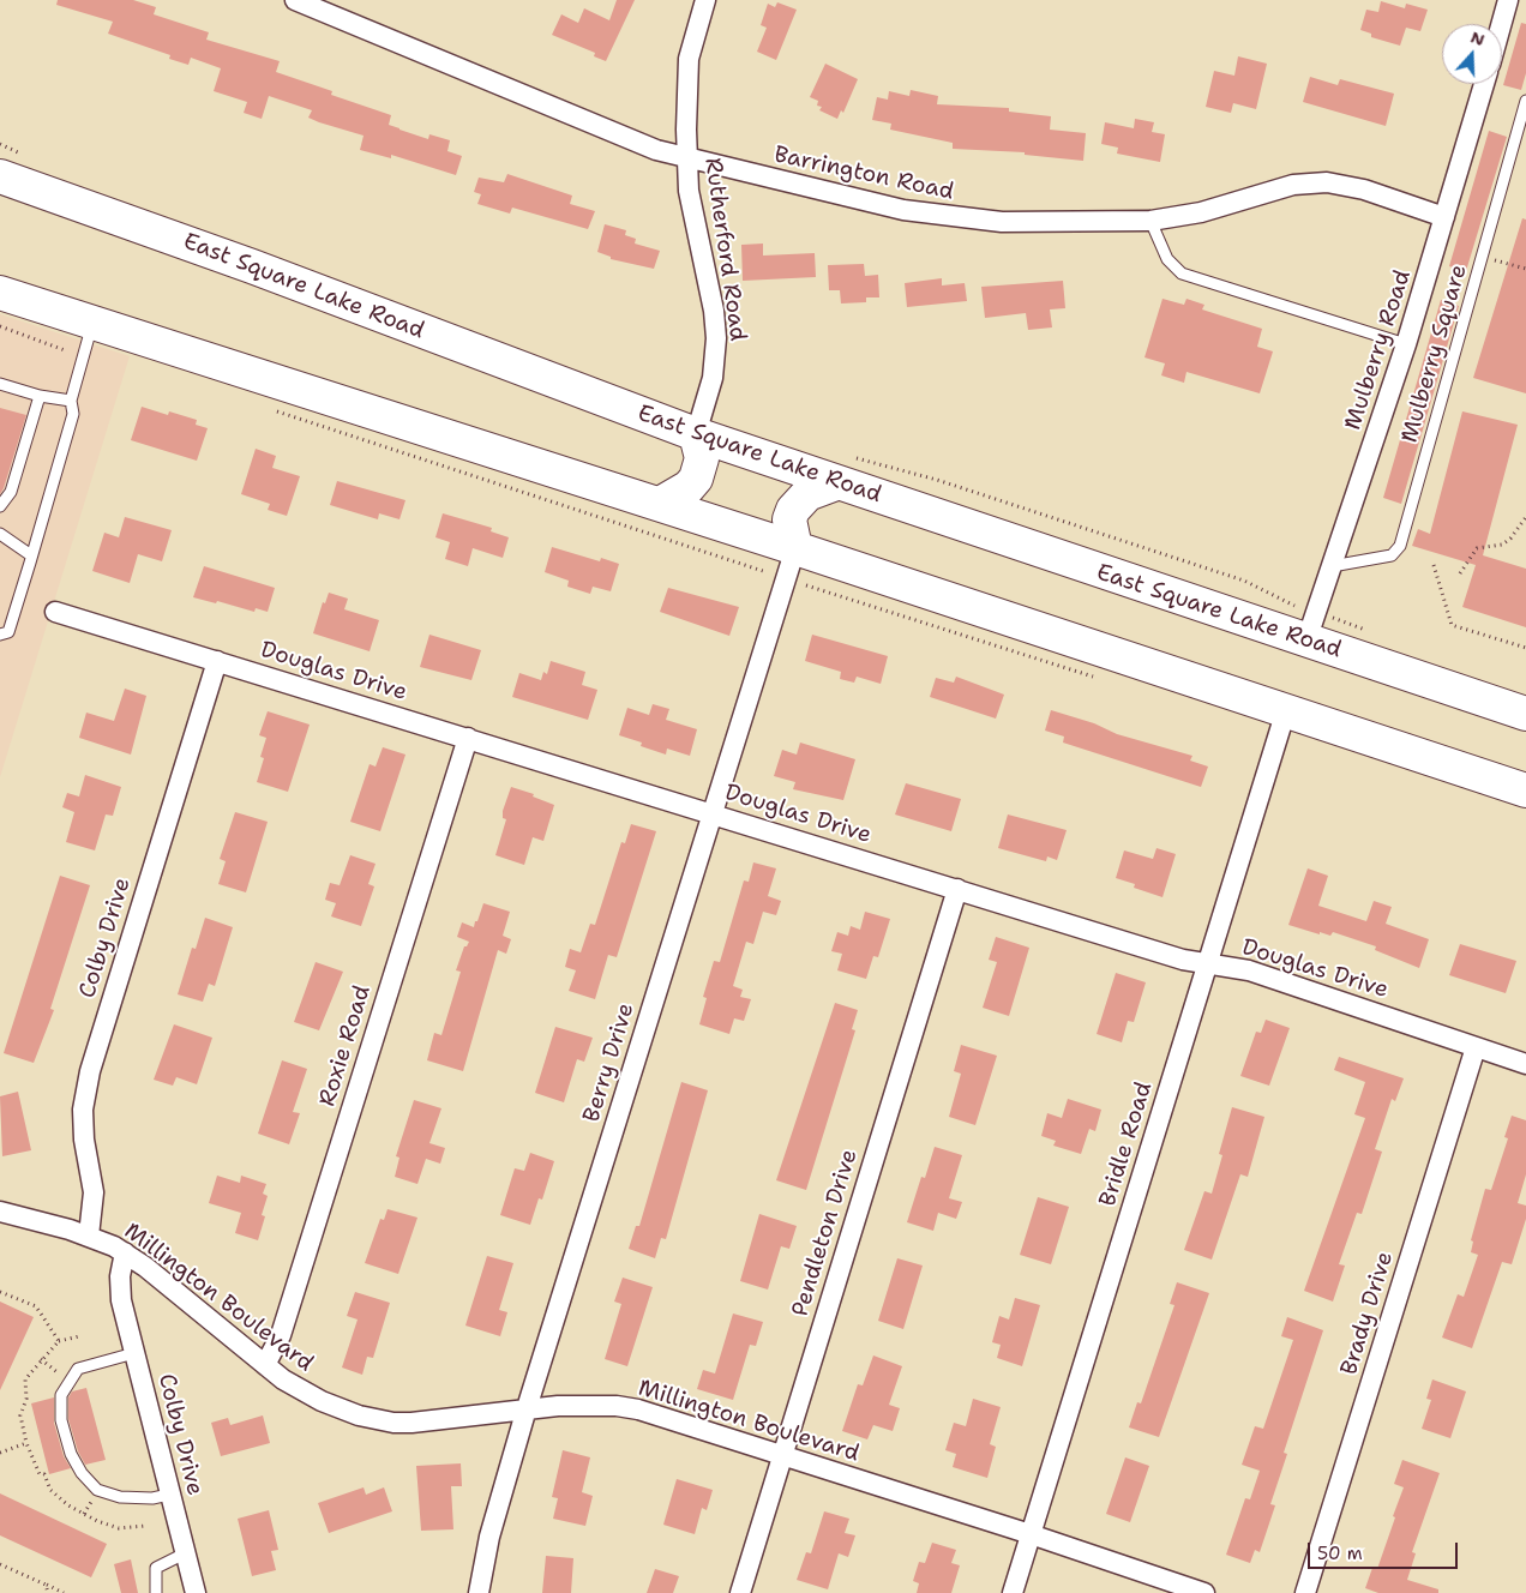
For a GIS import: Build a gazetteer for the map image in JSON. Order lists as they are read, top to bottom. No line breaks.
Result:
{"streets":{"highway":["East Square Lake Road"],"street":["Barrington Road","Rutherford Road","Mulberry Road","Douglas Drive","Colby Drive","Roxie Road","Berry Drive","Bridle Road","Pendleton Drive","Millington Boulevard","Brady Drive"],"lane":["Mulberry Square"]},"crossings":[["Barrington Road","Rutherford Road"],["Barrington Road","Mulberry Road"],["Rutherford Road","East Square Lake Road"],["East Square Lake Road","Mulberry Road"],["Mulberry Road","Mulberry Square"],["Douglas Drive","Colby Drive"],["Douglas Drive","Roxie Road"],["Douglas Drive","Berry Drive"],["Douglas Drive","Bridle Road"],["Douglas Drive","Pendleton Drive"],["Douglas Drive","Brady Drive"],["Colby Drive","Millington Boulevard"],["Roxie Road","Millington Boulevard"],["Berry Drive","Millington Boulevard"],["Bridle Road","Millington Boulevard"],["Pendleton Drive","Millington Boulevard"]],"scale_bar":"50 m","north":"top"}
